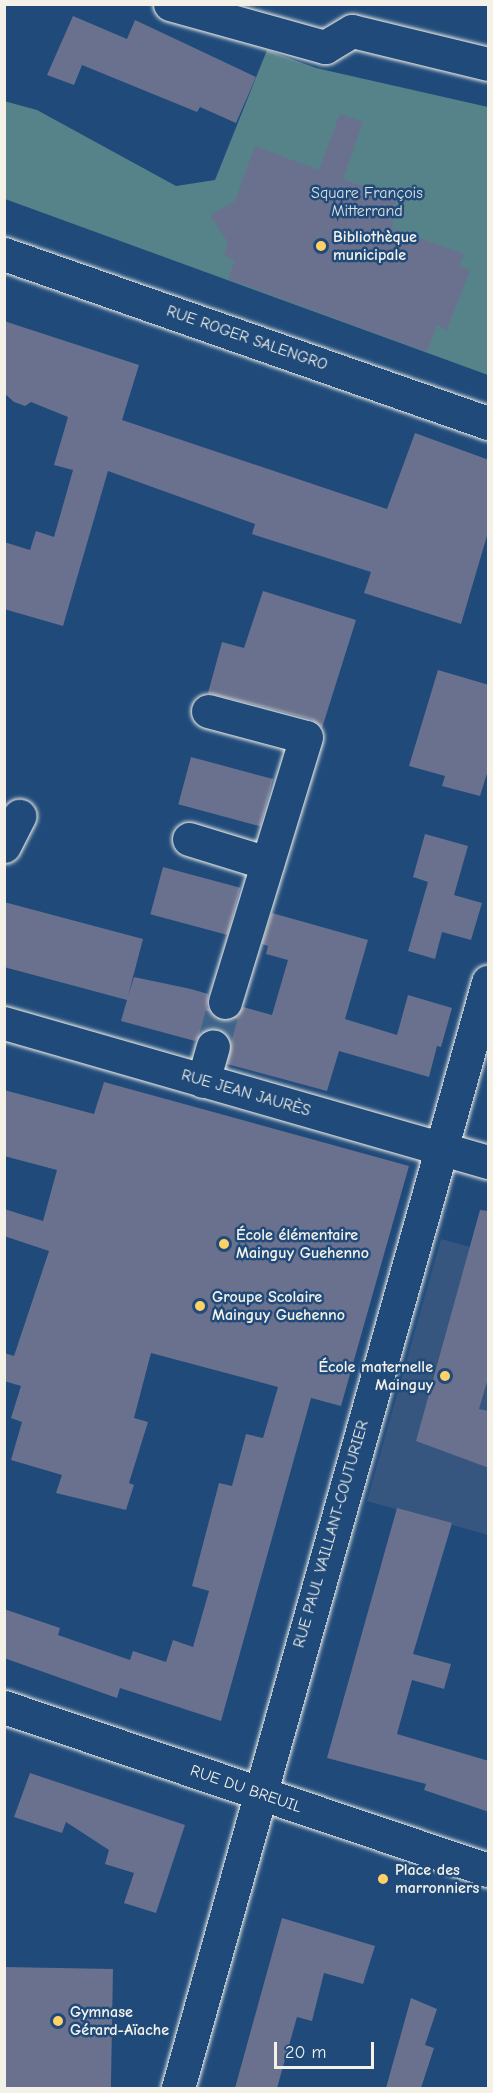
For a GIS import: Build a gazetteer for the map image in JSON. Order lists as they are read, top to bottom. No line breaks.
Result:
{"streets":{"street":["RUE ROGER SALENGRO","RUE JEAN JAURÈS","RUE PAUL VAILLANT-COUTURIER","RUE DU BREUIL"]},"crossings":[["RUE JEAN JAURÈS","RUE PAUL VAILLANT-COUTURIER"],["RUE PAUL VAILLANT-COUTURIER","RUE DU BREUIL"]],"parks":["Square François Mitterrand"],"places":["Bibliothèque municipale","École élémentaire Mainguy Guehenno","Groupe Scolaire Mainguy Guehenno","École maternelle Mainguy","Place des marronniers","Gymnase Gérard-Aïache"],"scale_bar":"20 m"}
